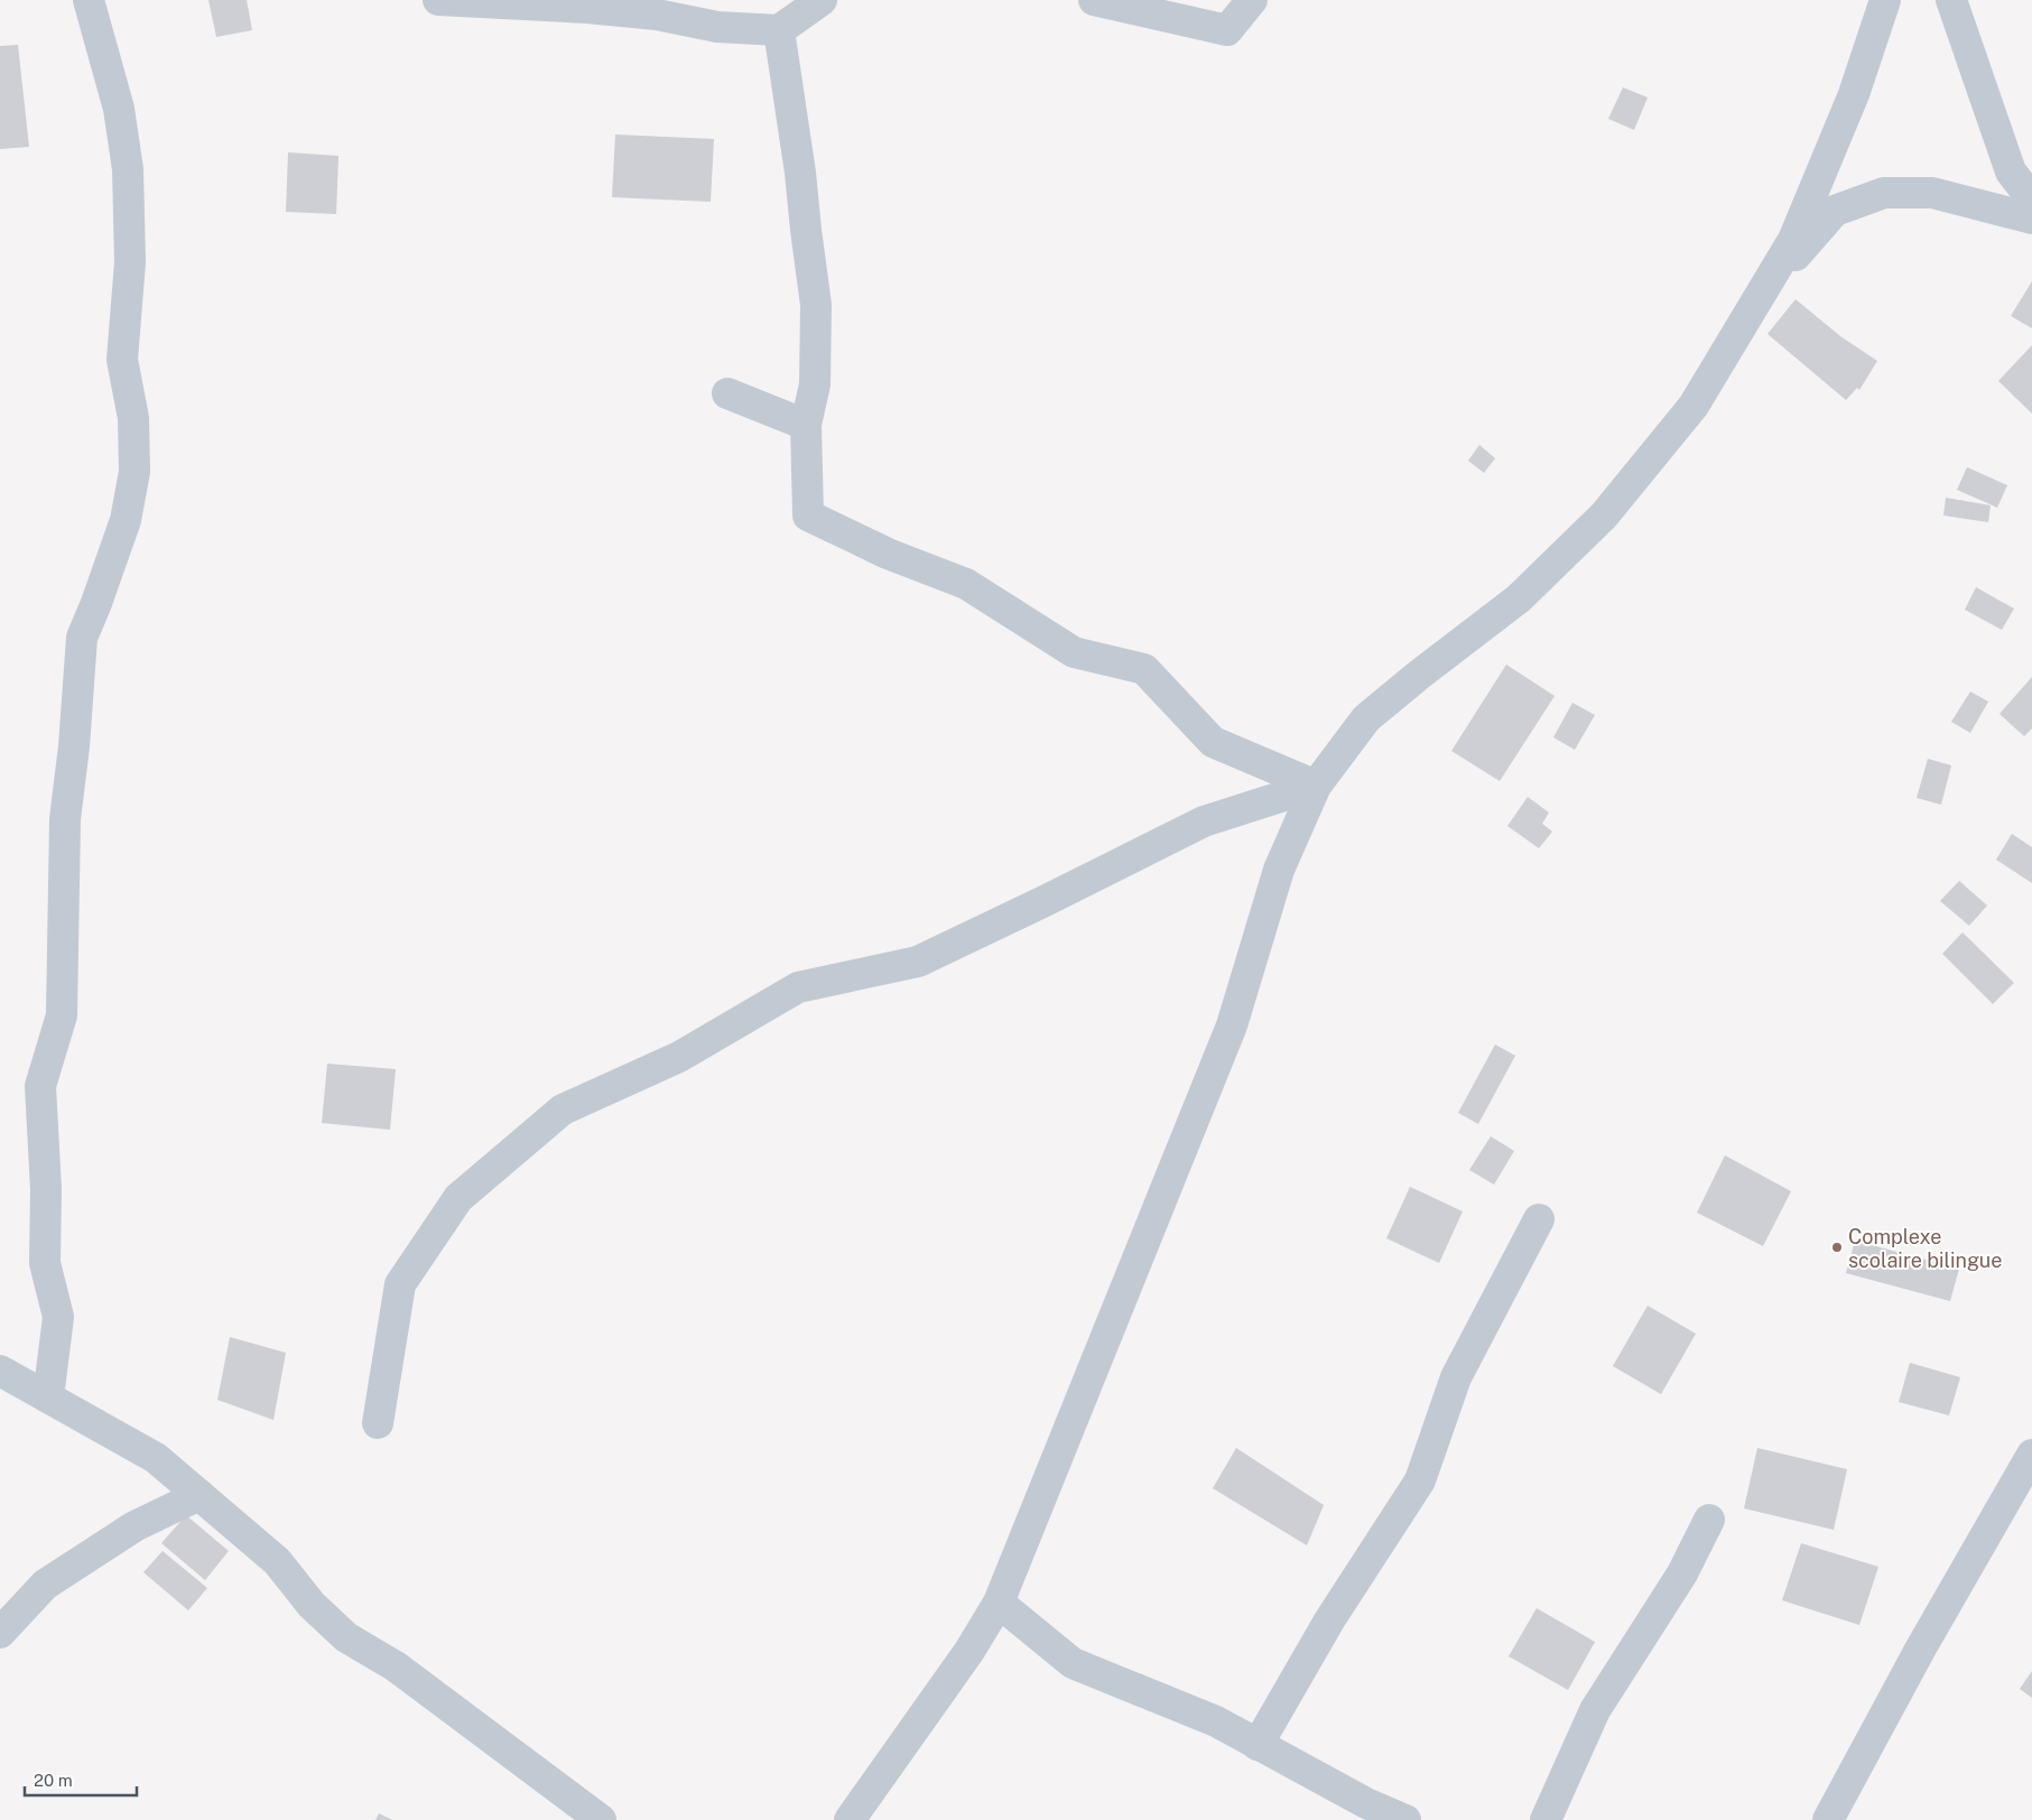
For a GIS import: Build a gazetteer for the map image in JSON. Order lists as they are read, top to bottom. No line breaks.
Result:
{"places":["Complexe scolaire bilingue"],"scale_bar":"20 m"}
